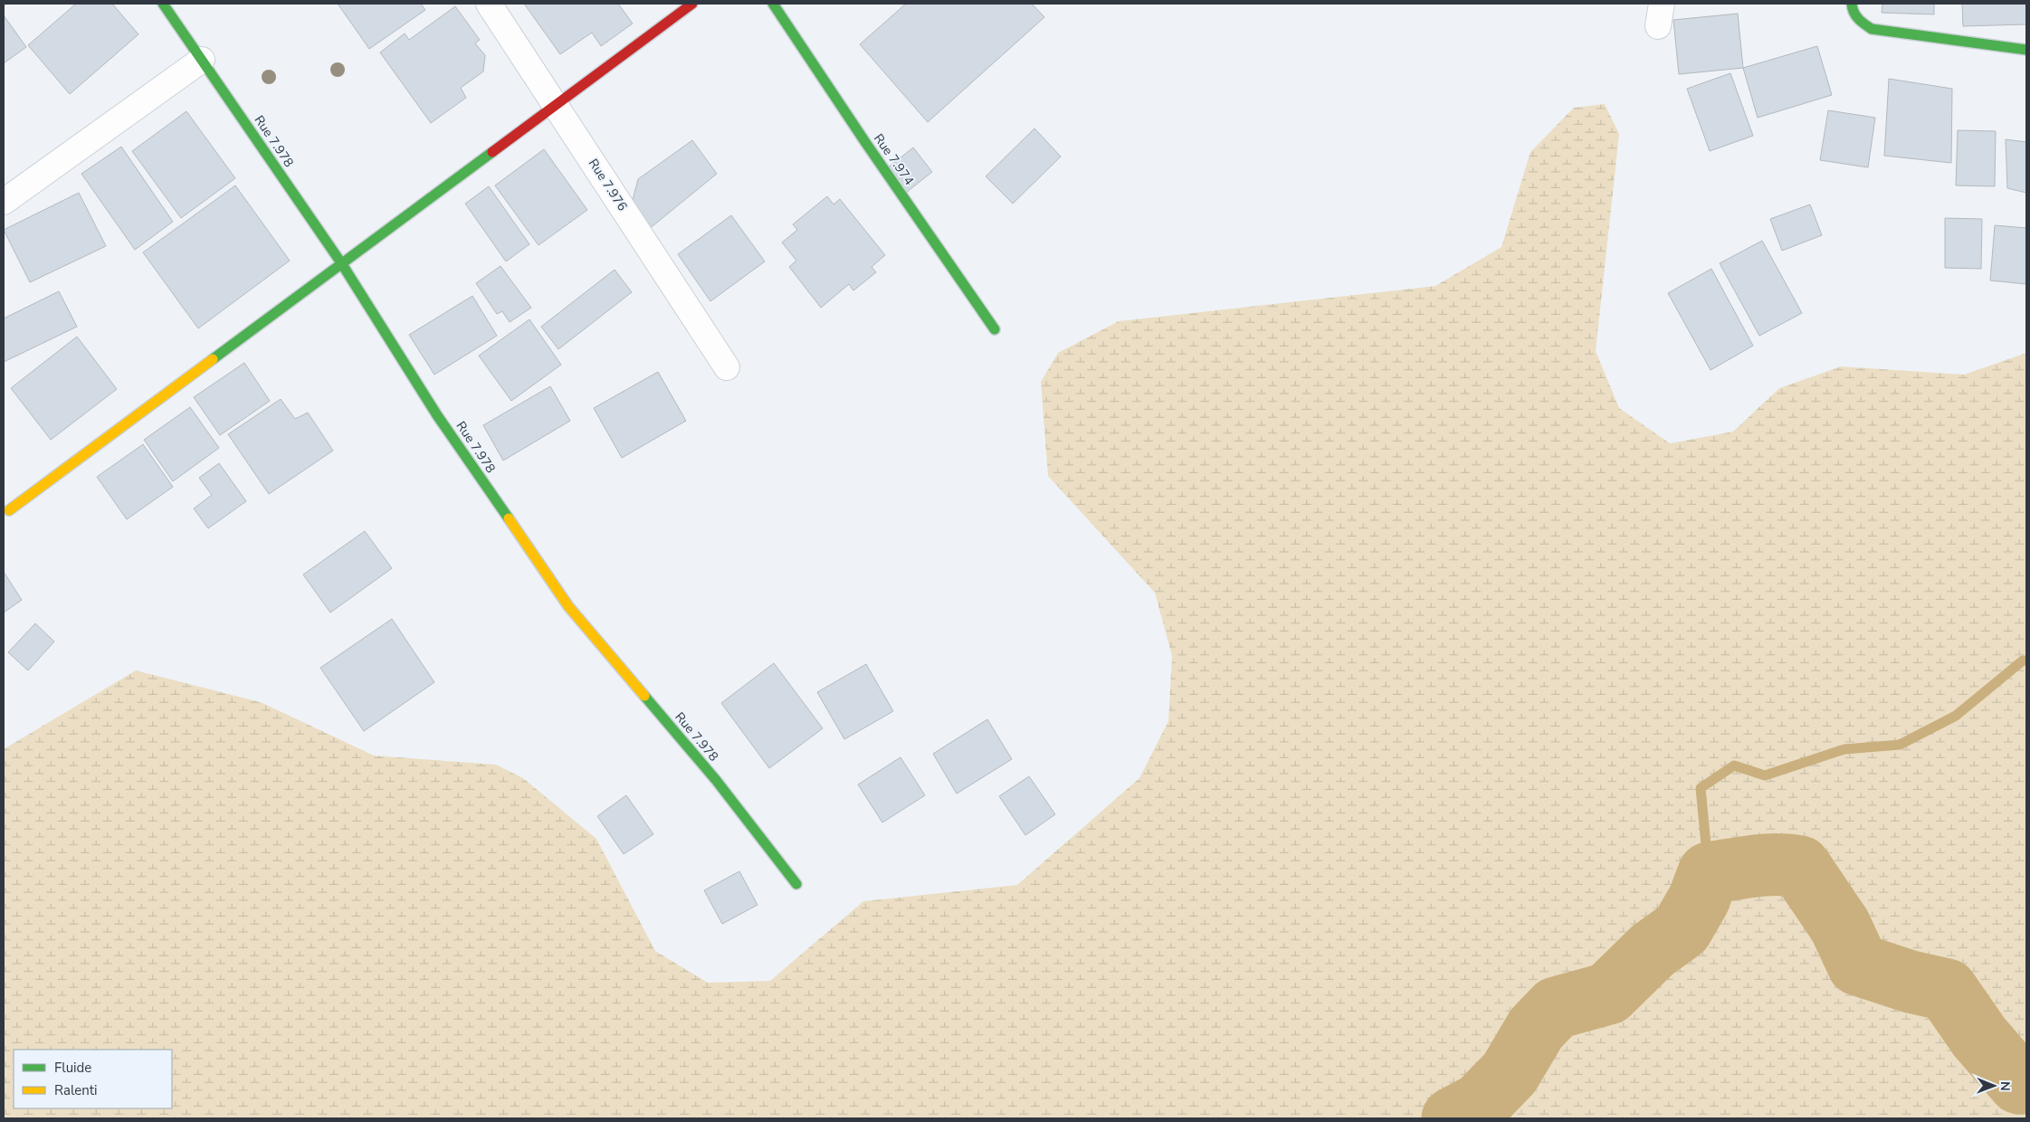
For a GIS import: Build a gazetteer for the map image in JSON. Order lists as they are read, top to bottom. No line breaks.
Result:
{"streets":{"street":["Rue 7.978","Rue 7.974","Rue 7.976"]},"legend":["Fluide","Ralenti"],"north":"right"}
